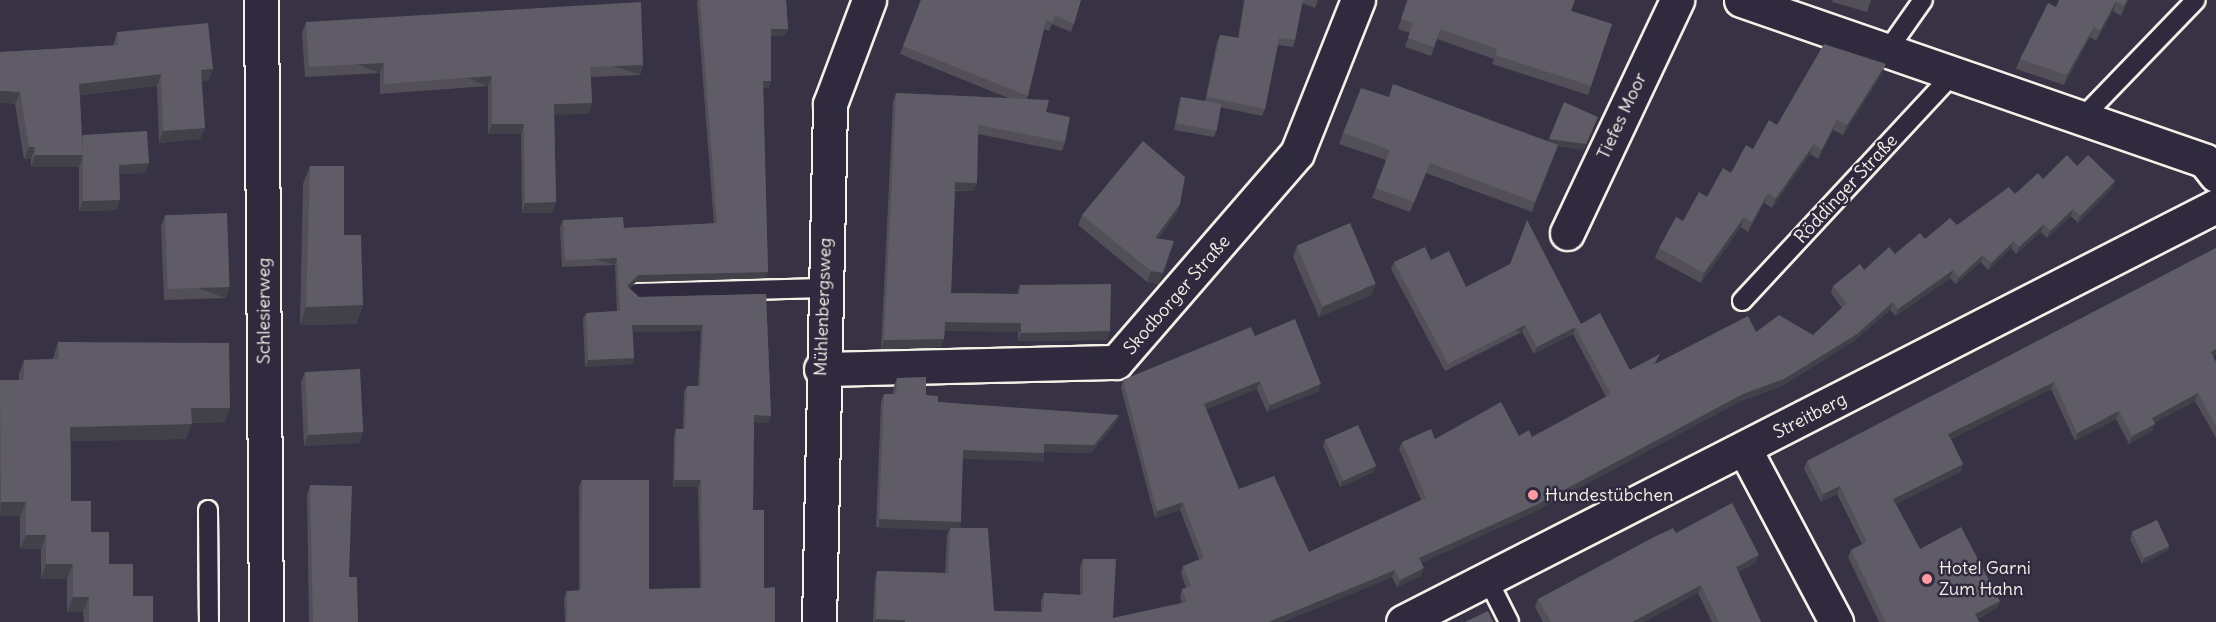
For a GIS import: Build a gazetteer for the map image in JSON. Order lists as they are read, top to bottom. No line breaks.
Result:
{"streets":{"street":["Tiefes Moor","Skodborger Straße","Mühlenbergsweg","Schlesierweg","Streitberg"],"lane":["Röddinger Straße"]},"crossings":[["Skodborger Straße","Mühlenbergsweg"]],"places":["Hundestübchen","Hotel Garni Zum Hahn"]}
